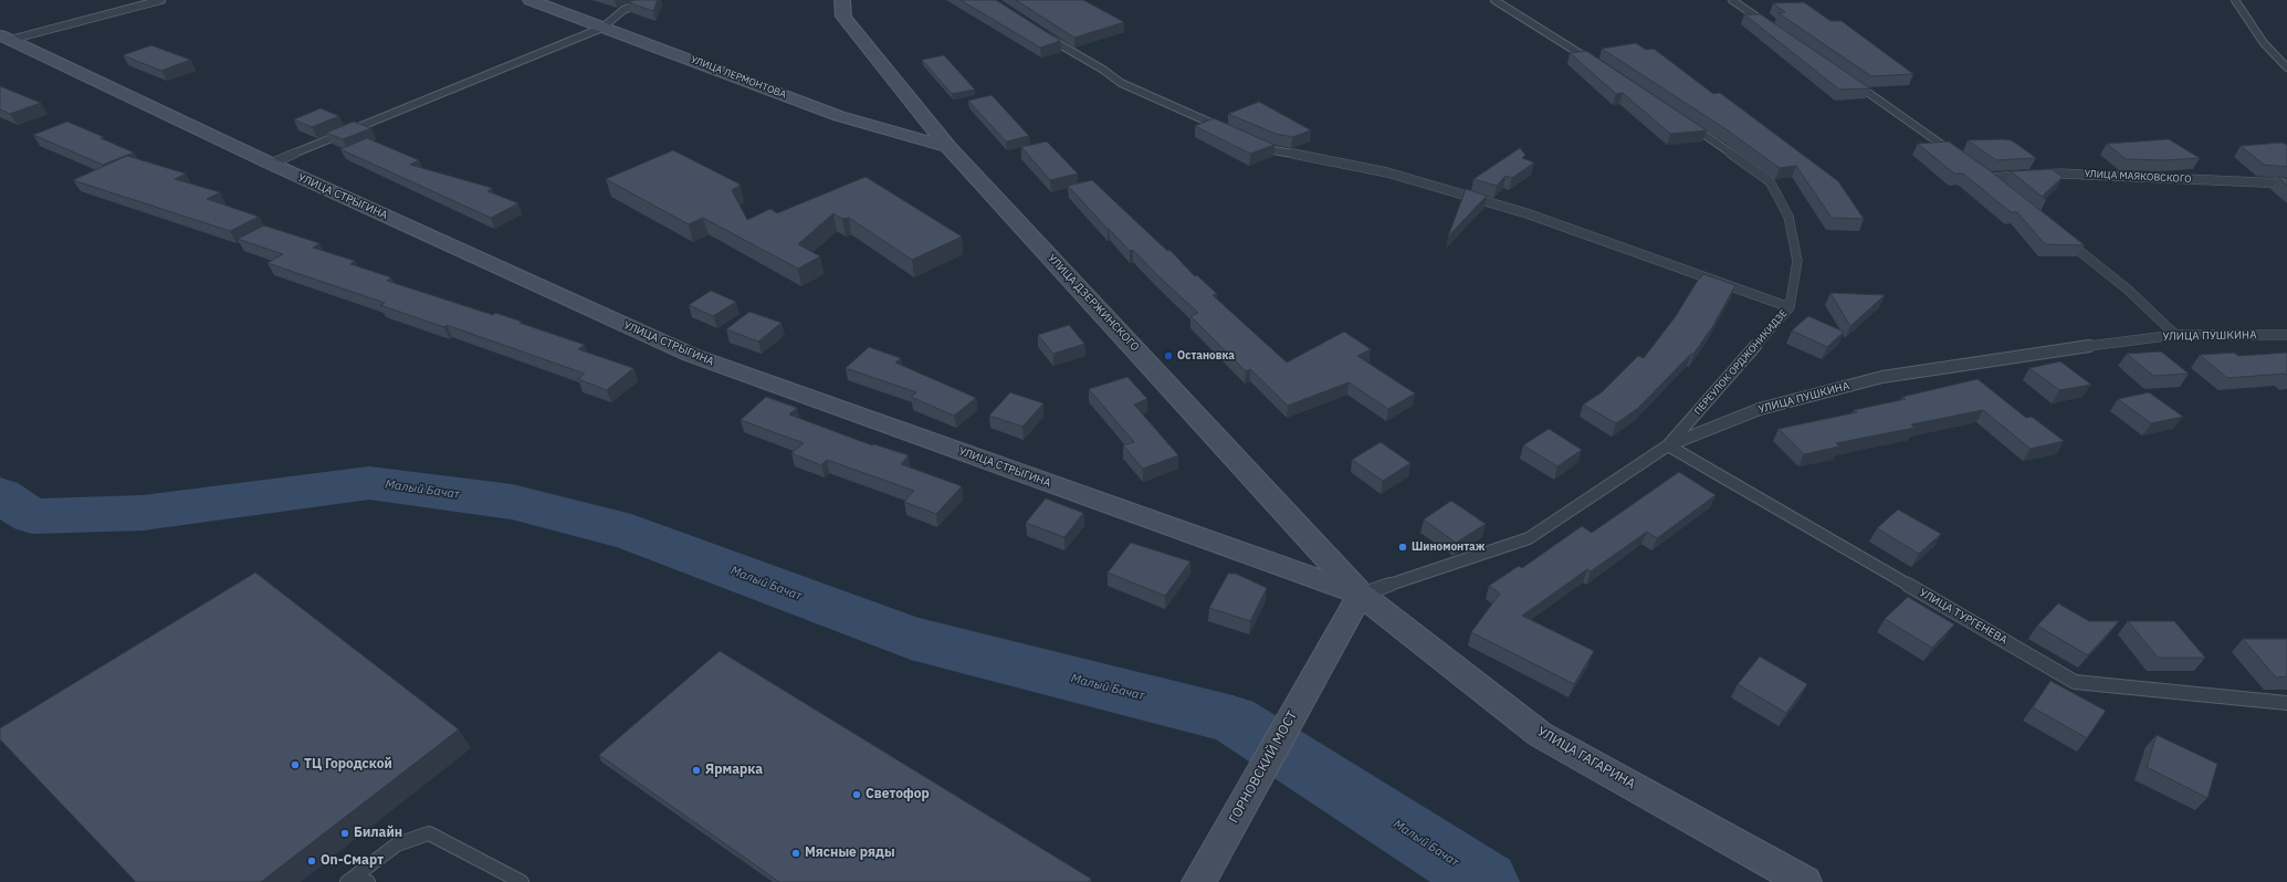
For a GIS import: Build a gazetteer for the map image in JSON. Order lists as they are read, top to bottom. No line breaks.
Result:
{"streets":{"street":["УЛИЦА ЛЕРМОНТОВА","УЛИЦА СТРЫГИНА","УЛИЦА ДЗЕРЖИНСКОГО","УЛИЦА ГАГАРИНА","ГОРНОВСКИЙ МОСТ"],"lane":["УЛИЦА МАЯКОВСКОГО","УЛИЦА ПУШКИНА","ПЕРЕУЛОК ОРДЖОНИКИДЗЕ","УЛИЦА ТУРГЕНЕВА"]},"crossings":[["УЛИЦА ЛЕРМОНТОВА","УЛИЦА ДЗЕРЖИНСКОГО"],["УЛИЦА СТРЫГИНА","УЛИЦА ДЗЕРЖИНСКОГО"],["УЛИЦА СТРЫГИНА","УЛИЦА ПУШКИНА"],["УЛИЦА СТРЫГИНА","УЛИЦА ГАГАРИНА"],["УЛИЦА СТРЫГИНА","ГОРНОВСКИЙ МОСТ"],["УЛИЦА ДЗЕРЖИНСКОГО","УЛИЦА ПУШКИНА"],["УЛИЦА ДЗЕРЖИНСКОГО","УЛИЦА ГАГАРИНА"],["УЛИЦА ДЗЕРЖИНСКОГО","ГОРНОВСКИЙ МОСТ"],["УЛИЦА ПУШКИНА","ПЕРЕУЛОК ОРДЖОНИКИДЗЕ"],["УЛИЦА ПУШКИНА","УЛИЦА ТУРГЕНЕВА"],["УЛИЦА ПУШКИНА","УЛИЦА ГАГАРИНА"],["УЛИЦА ПУШКИНА","ГОРНОВСКИЙ МОСТ"],["ПЕРЕУЛОК ОРДЖОНИКИДЗЕ","УЛИЦА ТУРГЕНЕВА"],["УЛИЦА ГАГАРИНА","ГОРНОВСКИЙ МОСТ"]],"water":["Малый Бачат"],"places":["Остановка","Шиномонтаж","ТЦ Городской","Ярмарка","Светофор","Билайн","Мясные ряды","On-Смарт"]}
